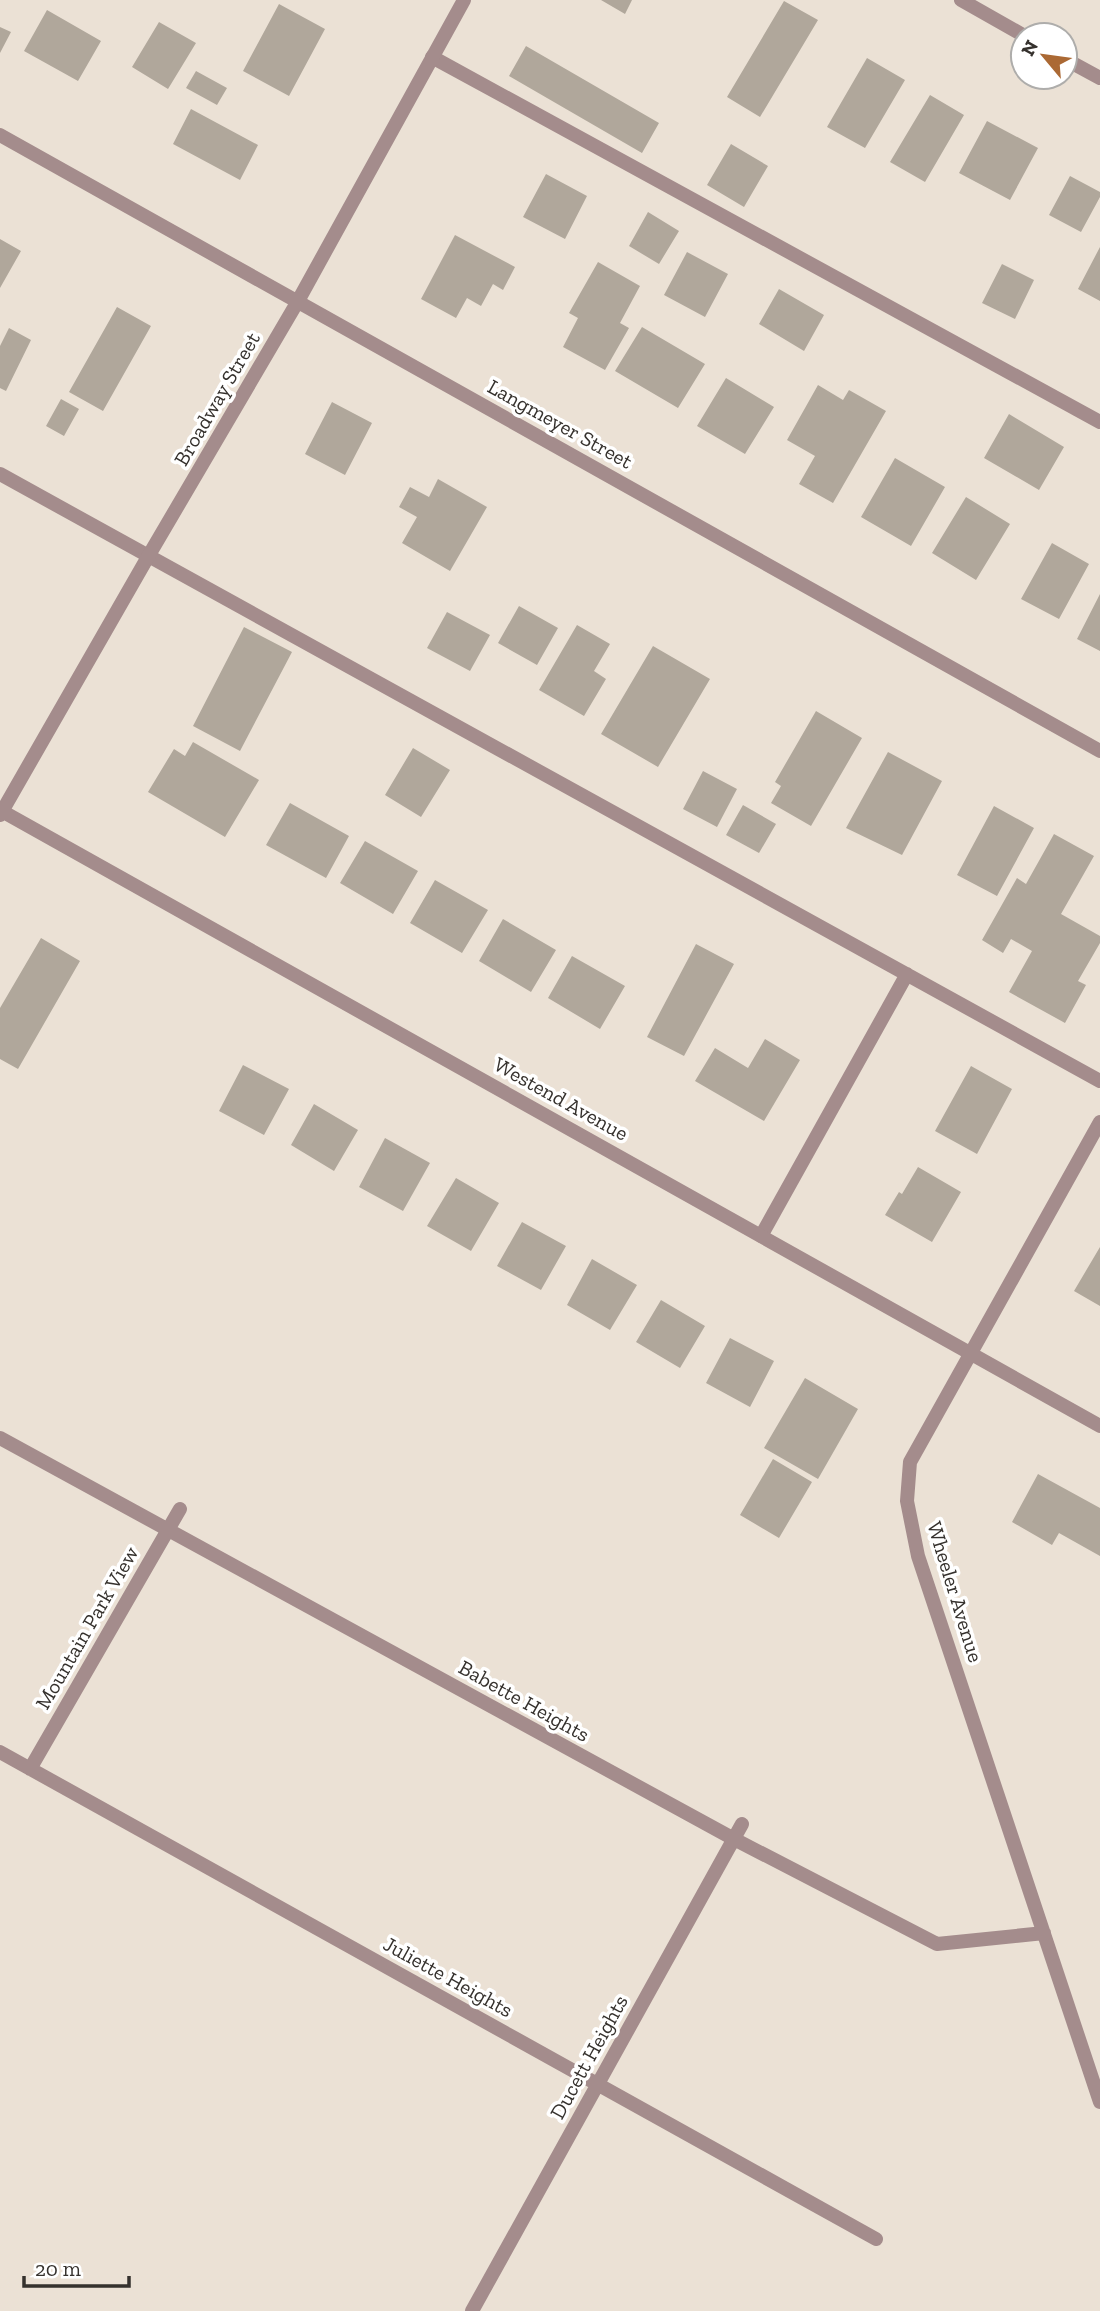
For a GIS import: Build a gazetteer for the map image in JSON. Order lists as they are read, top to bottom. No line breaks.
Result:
{"streets":{"street":["Broadway Street","Langmeyer Street","Westend Avenue","Wheeler Avenue","Mountain Park View","Babette Heights","Juliette Heights","Ducett Heights"]},"crossings":[["Broadway Street","Langmeyer Street"],["Broadway Street","Westend Avenue"],["Westend Avenue","Wheeler Avenue"],["Wheeler Avenue","Babette Heights"],["Mountain Park View","Babette Heights"],["Mountain Park View","Juliette Heights"],["Babette Heights","Ducett Heights"],["Juliette Heights","Ducett Heights"]],"scale_bar":"20 m","north":"top left"}
